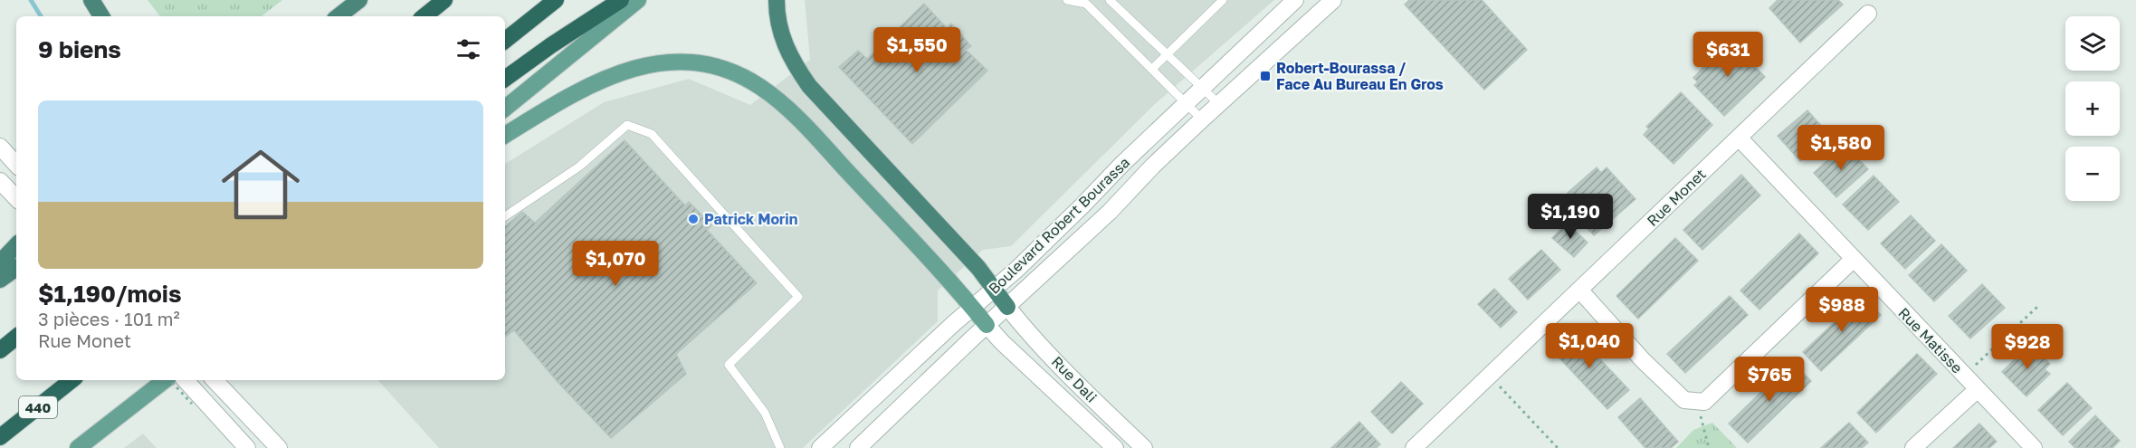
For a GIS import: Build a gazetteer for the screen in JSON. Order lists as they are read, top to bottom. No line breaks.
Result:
{"streets":{"highway":["440"],"street":["Rue Monet","Boulevard Robert Bourassa","Rue Matisse","Rue Dali"]},"crossings":[["Rue Monet","Rue Matisse"],["Boulevard Robert Bourassa","Rue Dali"]],"places":{"transit":["Robert-Bourassa / Face Au Bureau En Gros"],"other":["Patrick Morin"]},"page":{"map_buttons":["+","−"],"heading":"9 biens","price":["$1,550","$631","$1,580","$1,190","$1,070","$988","$1,040","$928","$765"],"list":[{"name":"$1,190/mois","note":"3 pièces · 101 m² · Rue Monet"}]}}
